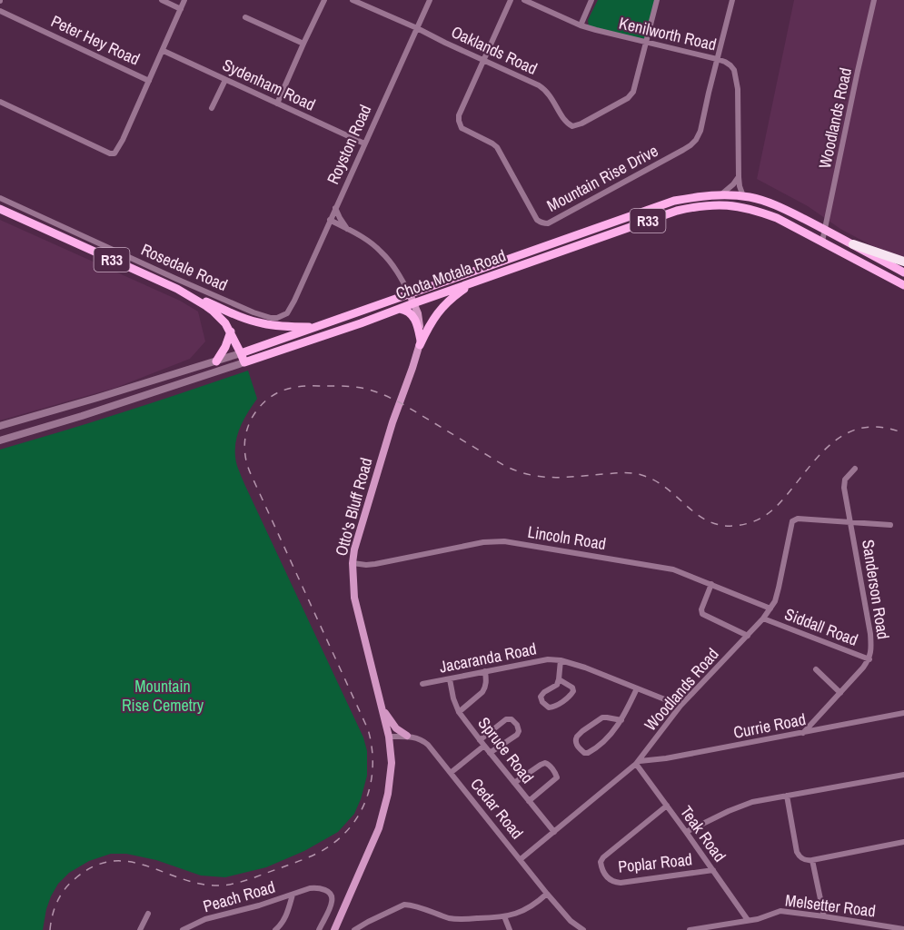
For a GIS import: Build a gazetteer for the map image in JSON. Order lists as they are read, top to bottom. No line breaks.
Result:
{"streets":{"main road":["R33","Chota Motala Road","Otto's Bluff Road"],"street":["Kenilworth Road","Peter Hey Road","Oaklands Road","Sydenham Road","Woodlands Road","Royston Road","Mountain Rise Drive","Rosedale Road","Lincoln Road","Sanderson Road","Siddall Road","Jacaranda Road","Currie Road","Spruce Road","Cedar Road","Teak Road","Poplar Road","Peach Road","Melsetter Road"]},"crossings":[["Kenilworth Road","Oaklands Road"],["Kenilworth Road","Mountain Rise Drive"],["Kenilworth Road","Chota Motala Road"],["Oaklands Road","Royston Road"],["Oaklands Road","Mountain Rise Drive"],["Sydenham Road","Royston Road"],["Woodlands Road","Chota Motala Road"],["Woodlands Road","Lincoln Road"],["Woodlands Road","Sanderson Road"],["Woodlands Road","Siddall Road"],["Woodlands Road","Jacaranda Road"],["Woodlands Road","Currie Road"],["Woodlands Road","Spruce Road"],["Woodlands Road","Cedar Road"],["Woodlands Road","Teak Road"],["Royston Road","Rosedale Road"],["Royston Road","Otto's Bluff Road"],["R33","Chota Motala Road"],["Chota Motala Road","Otto's Bluff Road"],["Otto's Bluff Road","Lincoln Road"],["Sanderson Road","Siddall Road"],["Sanderson Road","Currie Road"],["Jacaranda Road","Spruce Road"],["Currie Road","Teak Road"],["Teak Road","Poplar Road"],["Teak Road","Melsetter Road"]],"parks":["Mountain Rise Cemetry"]}
